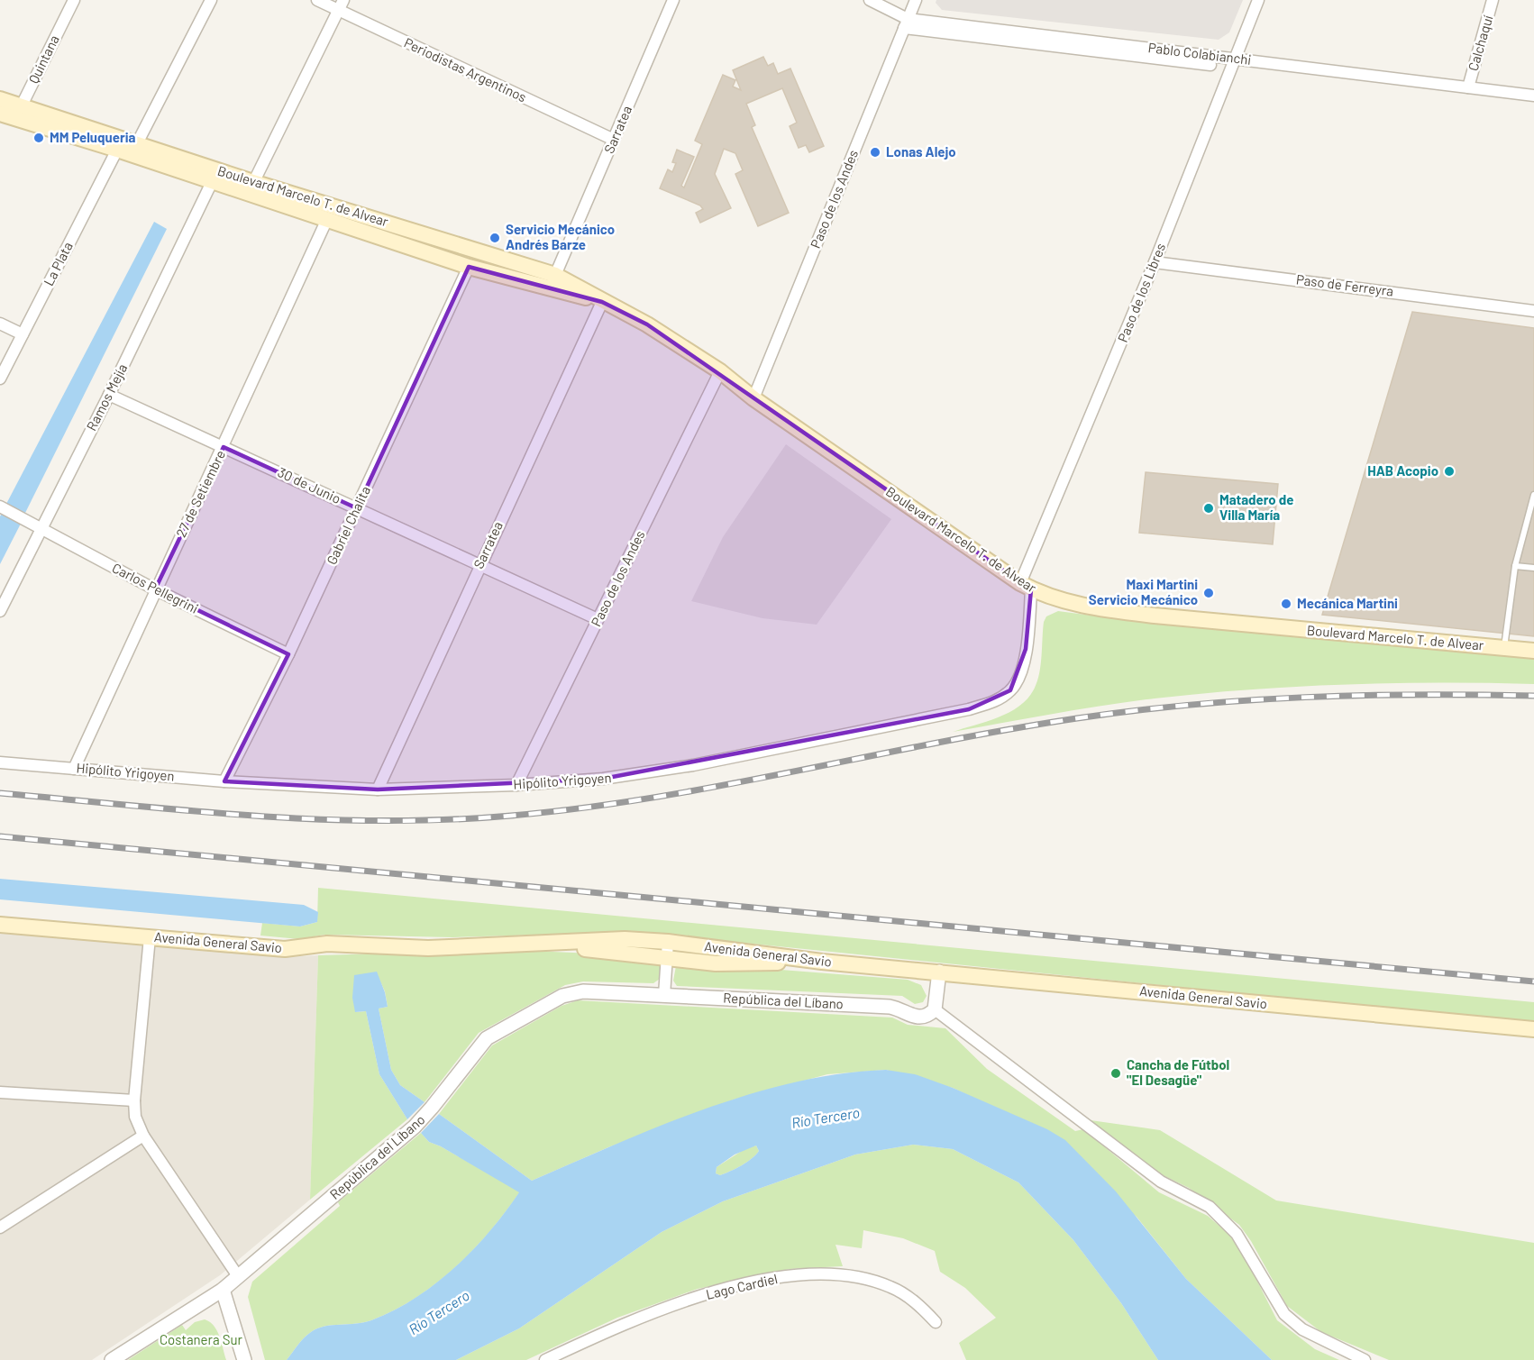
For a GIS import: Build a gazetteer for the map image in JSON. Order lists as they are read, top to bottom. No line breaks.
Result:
{"streets":{"main road":["Boulevard Marcelo T. de Alvear","Avenida General Savio"],"street":["Calchaquí","Pablo Colabianchi","Quintana","Periodistas Argentinos","Sarratea","Paso de los Andes","La Plata","Paso de Ferreyra","Paso de los Libres","Ramos Mejía","30 de Junio","27 de Setiembre","Gabriel Chalita","Carlos Pellegrini","Hipólito Yrigoyen","República del Líbano","Lago Cardiel"]},"crossings":[["Calchaquí","Pablo Colabianchi"],["Pablo Colabianchi","Paso de los Andes"],["Pablo Colabianchi","Paso de los Libres"],["Quintana","Boulevard Marcelo T. de Alvear"],["Periodistas Argentinos","Sarratea"],["Sarratea","Boulevard Marcelo T. de Alvear"],["Sarratea","30 de Junio"],["Sarratea","Hipólito Yrigoyen"],["Boulevard Marcelo T. de Alvear","Paso de los Andes"],["Boulevard Marcelo T. de Alvear","La Plata"],["Boulevard Marcelo T. de Alvear","Paso de los Libres"],["Boulevard Marcelo T. de Alvear","Ramos Mejía"],["Boulevard Marcelo T. de Alvear","27 de Setiembre"],["Boulevard Marcelo T. de Alvear","Gabriel Chalita"],["Boulevard Marcelo T. de Alvear","Hipólito Yrigoyen"],["Paso de los Andes","30 de Junio"],["Paso de los Andes","Hipólito Yrigoyen"],["Paso de Ferreyra","Paso de los Libres"],["Paso de los Libres","Hipólito Yrigoyen"],["Ramos Mejía","30 de Junio"],["Ramos Mejía","Carlos Pellegrini"],["30 de Junio","27 de Setiembre"],["30 de Junio","Gabriel Chalita"],["27 de Setiembre","Carlos Pellegrini"],["27 de Setiembre","Hipólito Yrigoyen"],["Gabriel Chalita","Carlos Pellegrini"],["Gabriel Chalita","Hipólito Yrigoyen"]],"water":["Río Tercero"],"parks":["Costanera Sur"],"places":["MM Peluqueria","Lonas Alejo","Servicio Mecánico Andrés Barze","HAB Acopio","Matadero de Villa María","Maxi Martini Servicio Mecánico","Mecánica Martini","Cancha de Fútbol \"El Desagüe\""]}
